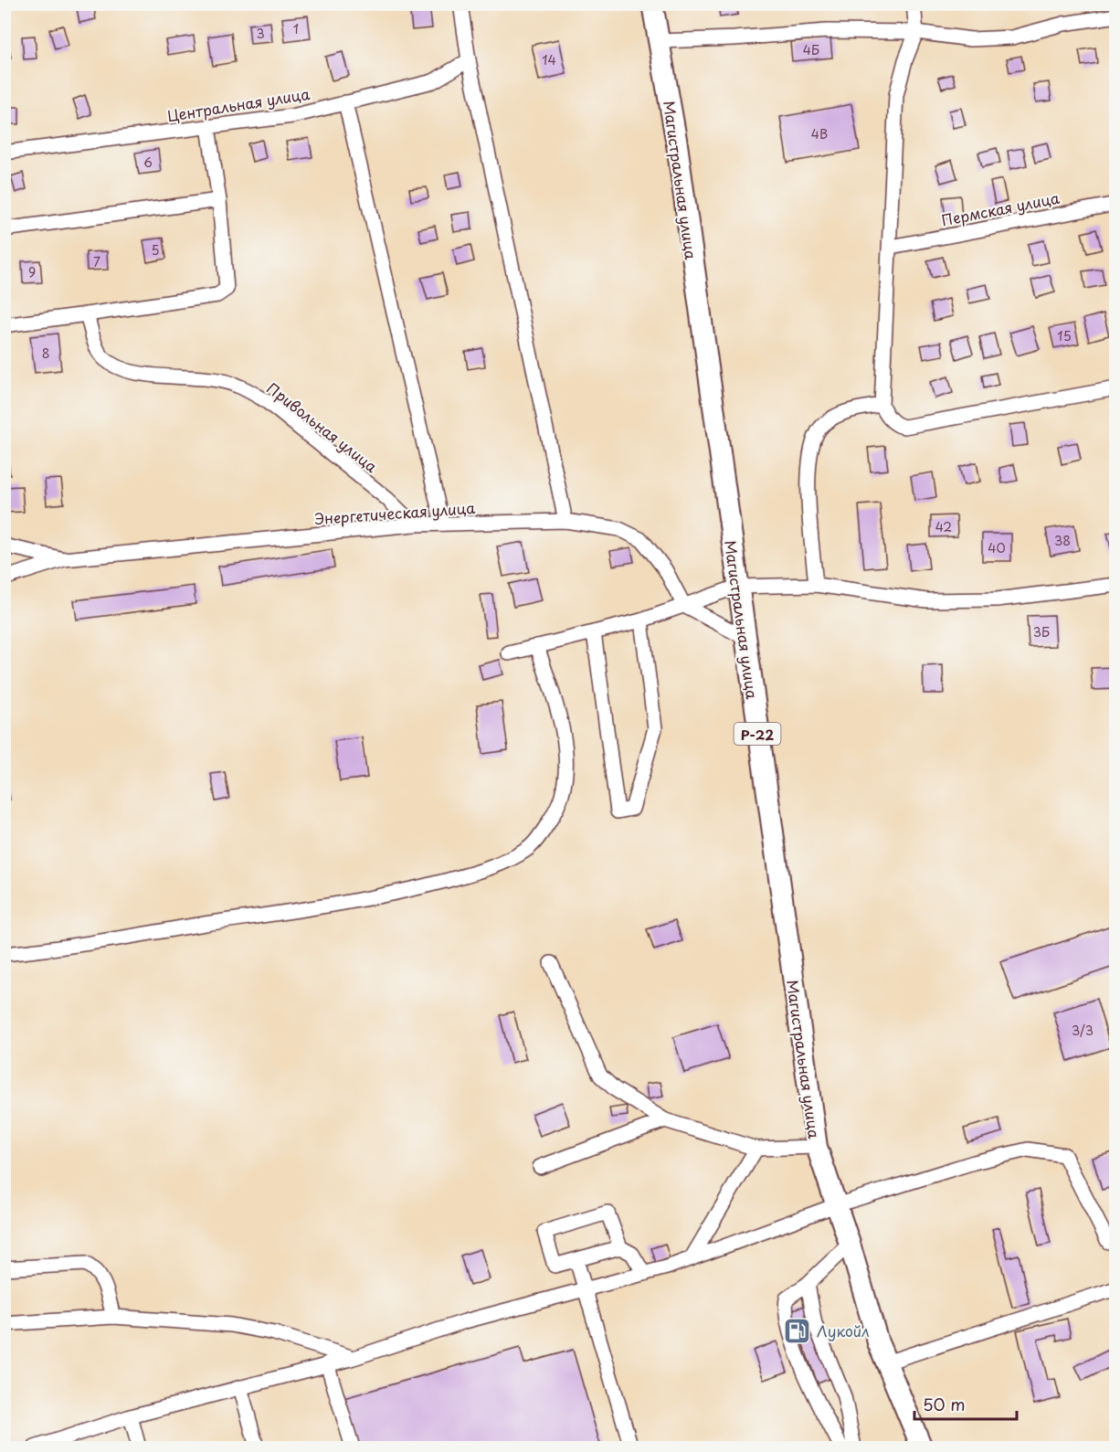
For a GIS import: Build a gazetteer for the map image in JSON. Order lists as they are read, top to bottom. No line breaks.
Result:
{"streets":{"highway":["Магистральная улица","Р-22"],"street":["Центральная улица","Пермская улица","Привольная улица","Энергетическая улица"]},"crossings":[["Привольная улица","Энергетическая улица"]],"places":{"fuel station":["Лукойл"]},"house_numbers":["1","3","4Б","14","4В","6","5","7","9","15","8","42","38","40","3Б","3/3"],"scale_bar":"50 m"}
